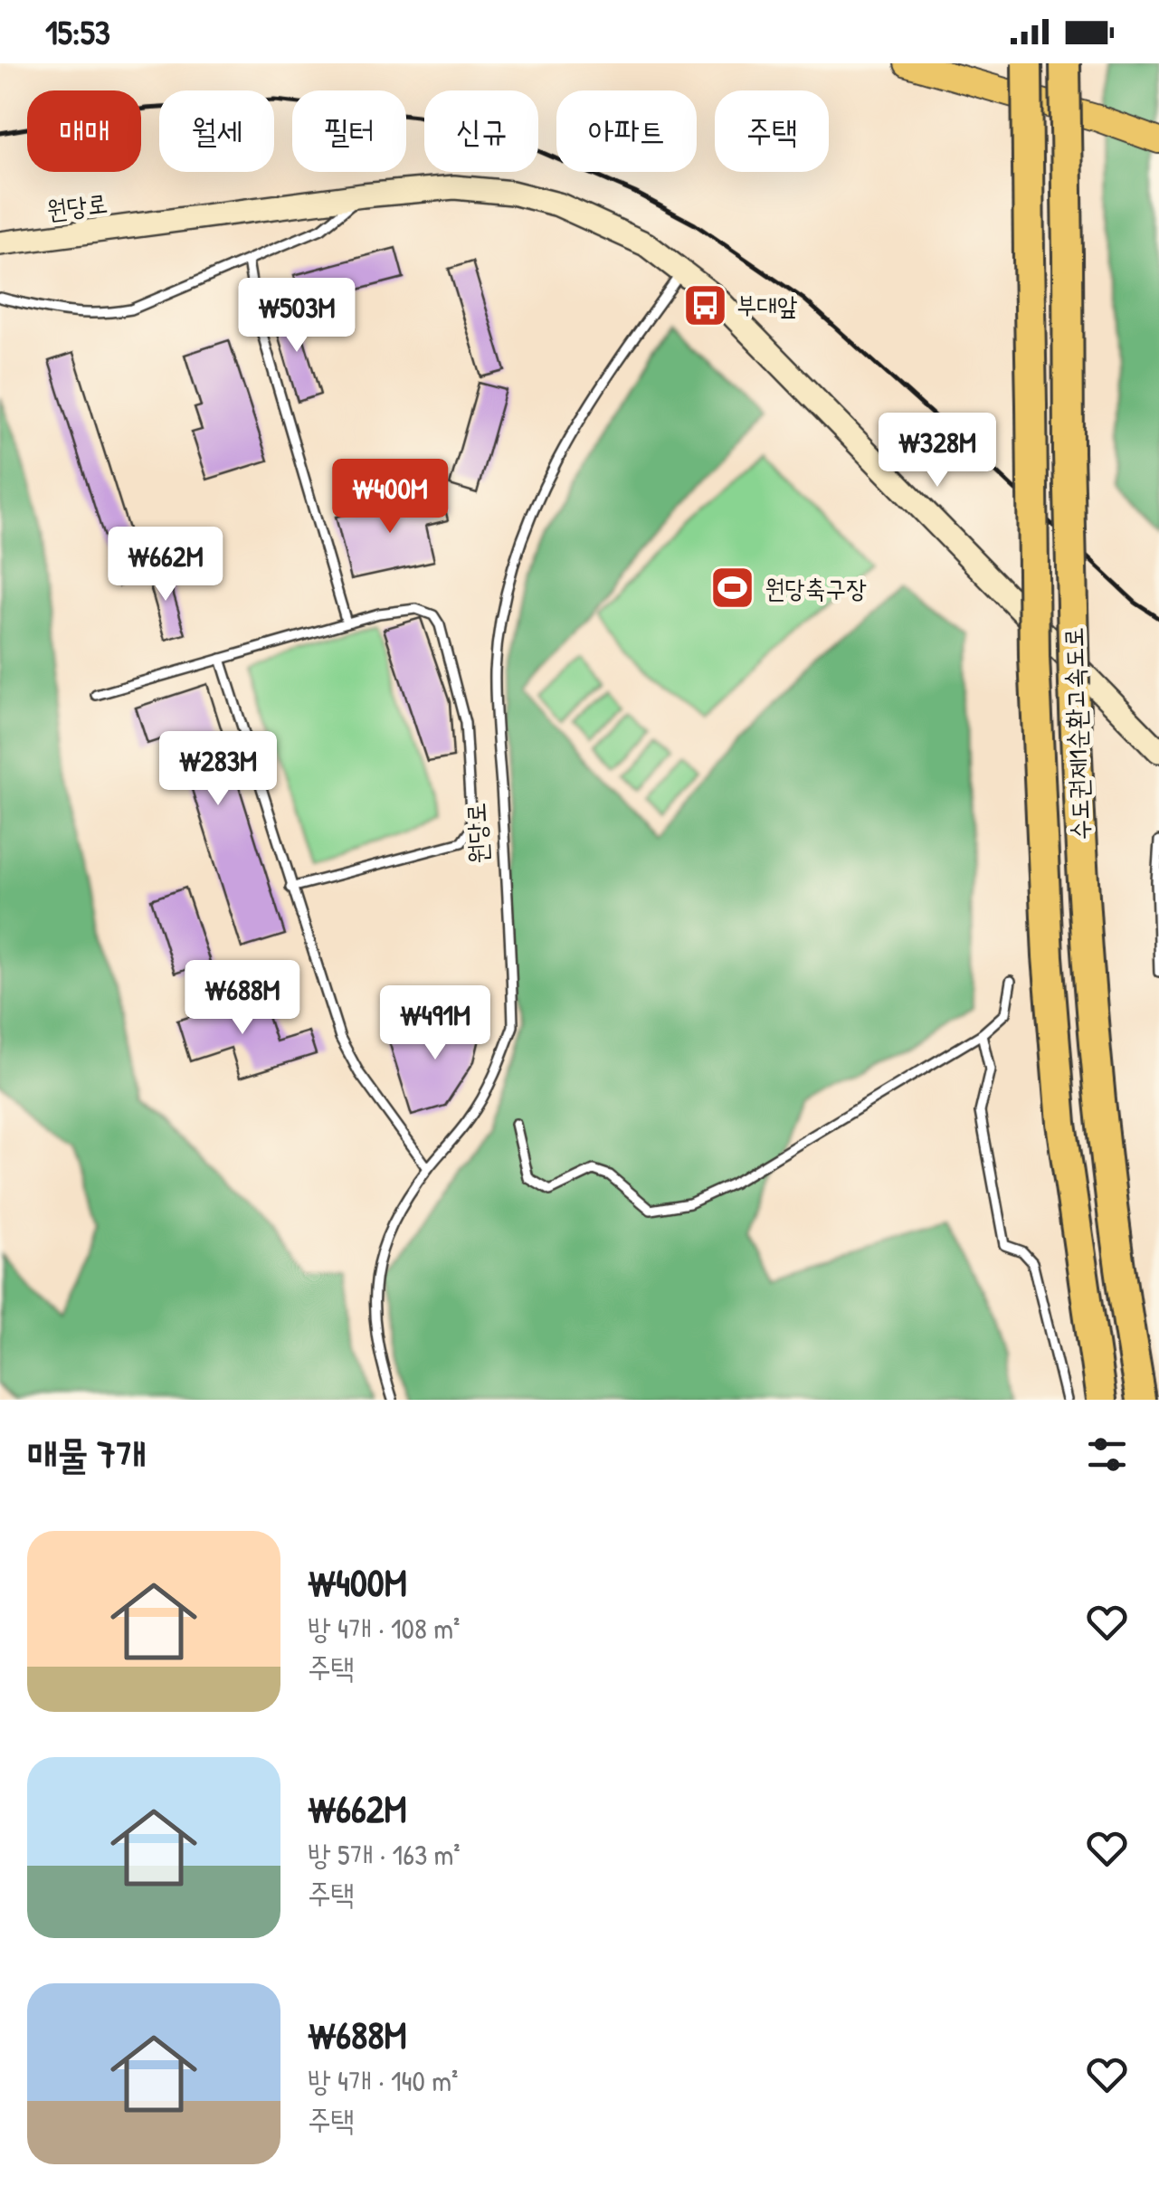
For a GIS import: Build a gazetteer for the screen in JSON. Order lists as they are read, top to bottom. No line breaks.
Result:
{"streets":{"highway":["수도권제1순환고속도로"],"main road":["원당로"]},"places":{"bus stop":["부대앞"],"sports":["원당축구장"]},"page":{"status":"15:53","chip":["매매","월세","필터","신규","아파트","주택"],"price":["₩503M","₩328M","₩400M","₩662M","₩283M","₩688M","₩491M"],"heading":"매물 7개","list":[{"name":"₩400M","note":"방 4개 · 108 m² · 주택"},{"name":"₩662M","note":"방 5개 · 163 m² · 주택"},{"name":"₩688M","note":"방 4개 · 140 m² · 주택"}]}}
